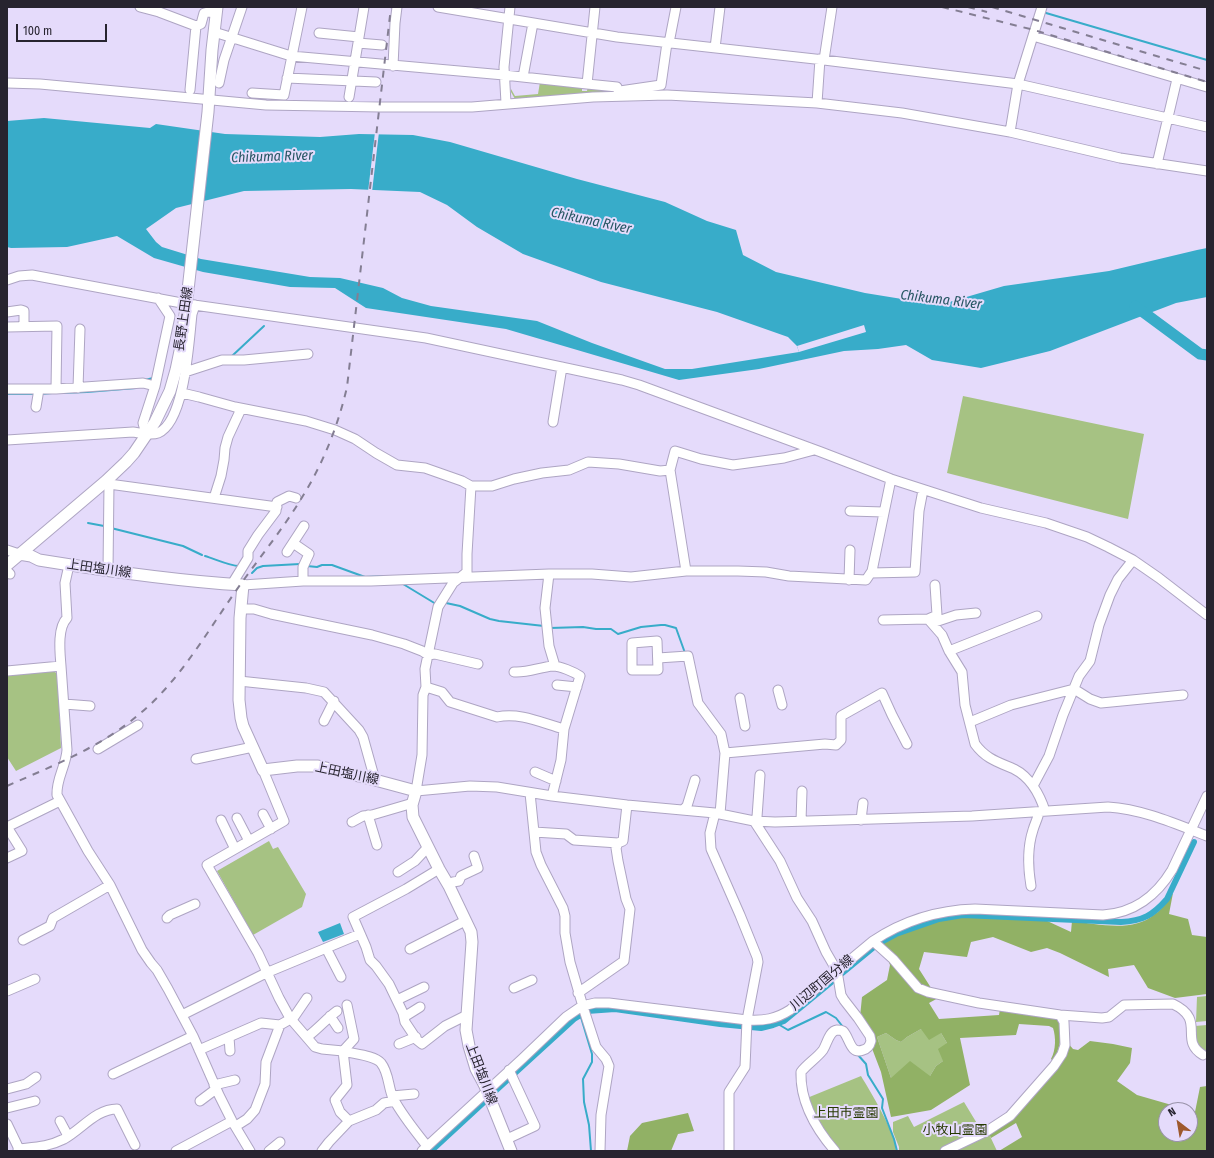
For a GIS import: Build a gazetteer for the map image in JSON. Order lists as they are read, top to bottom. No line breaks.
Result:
{"streets":{"main road":["長野上田線","上田塩川線"],"street":["川辺町国分線"]},"crossings":[["長野上田線","上田塩川線"],["上田塩川線","川辺町国分線"]],"water":["Chikuma River"],"parks":["上田市霊園","小牧山霊園"],"scale_bar":"100 m","north":"top left"}
